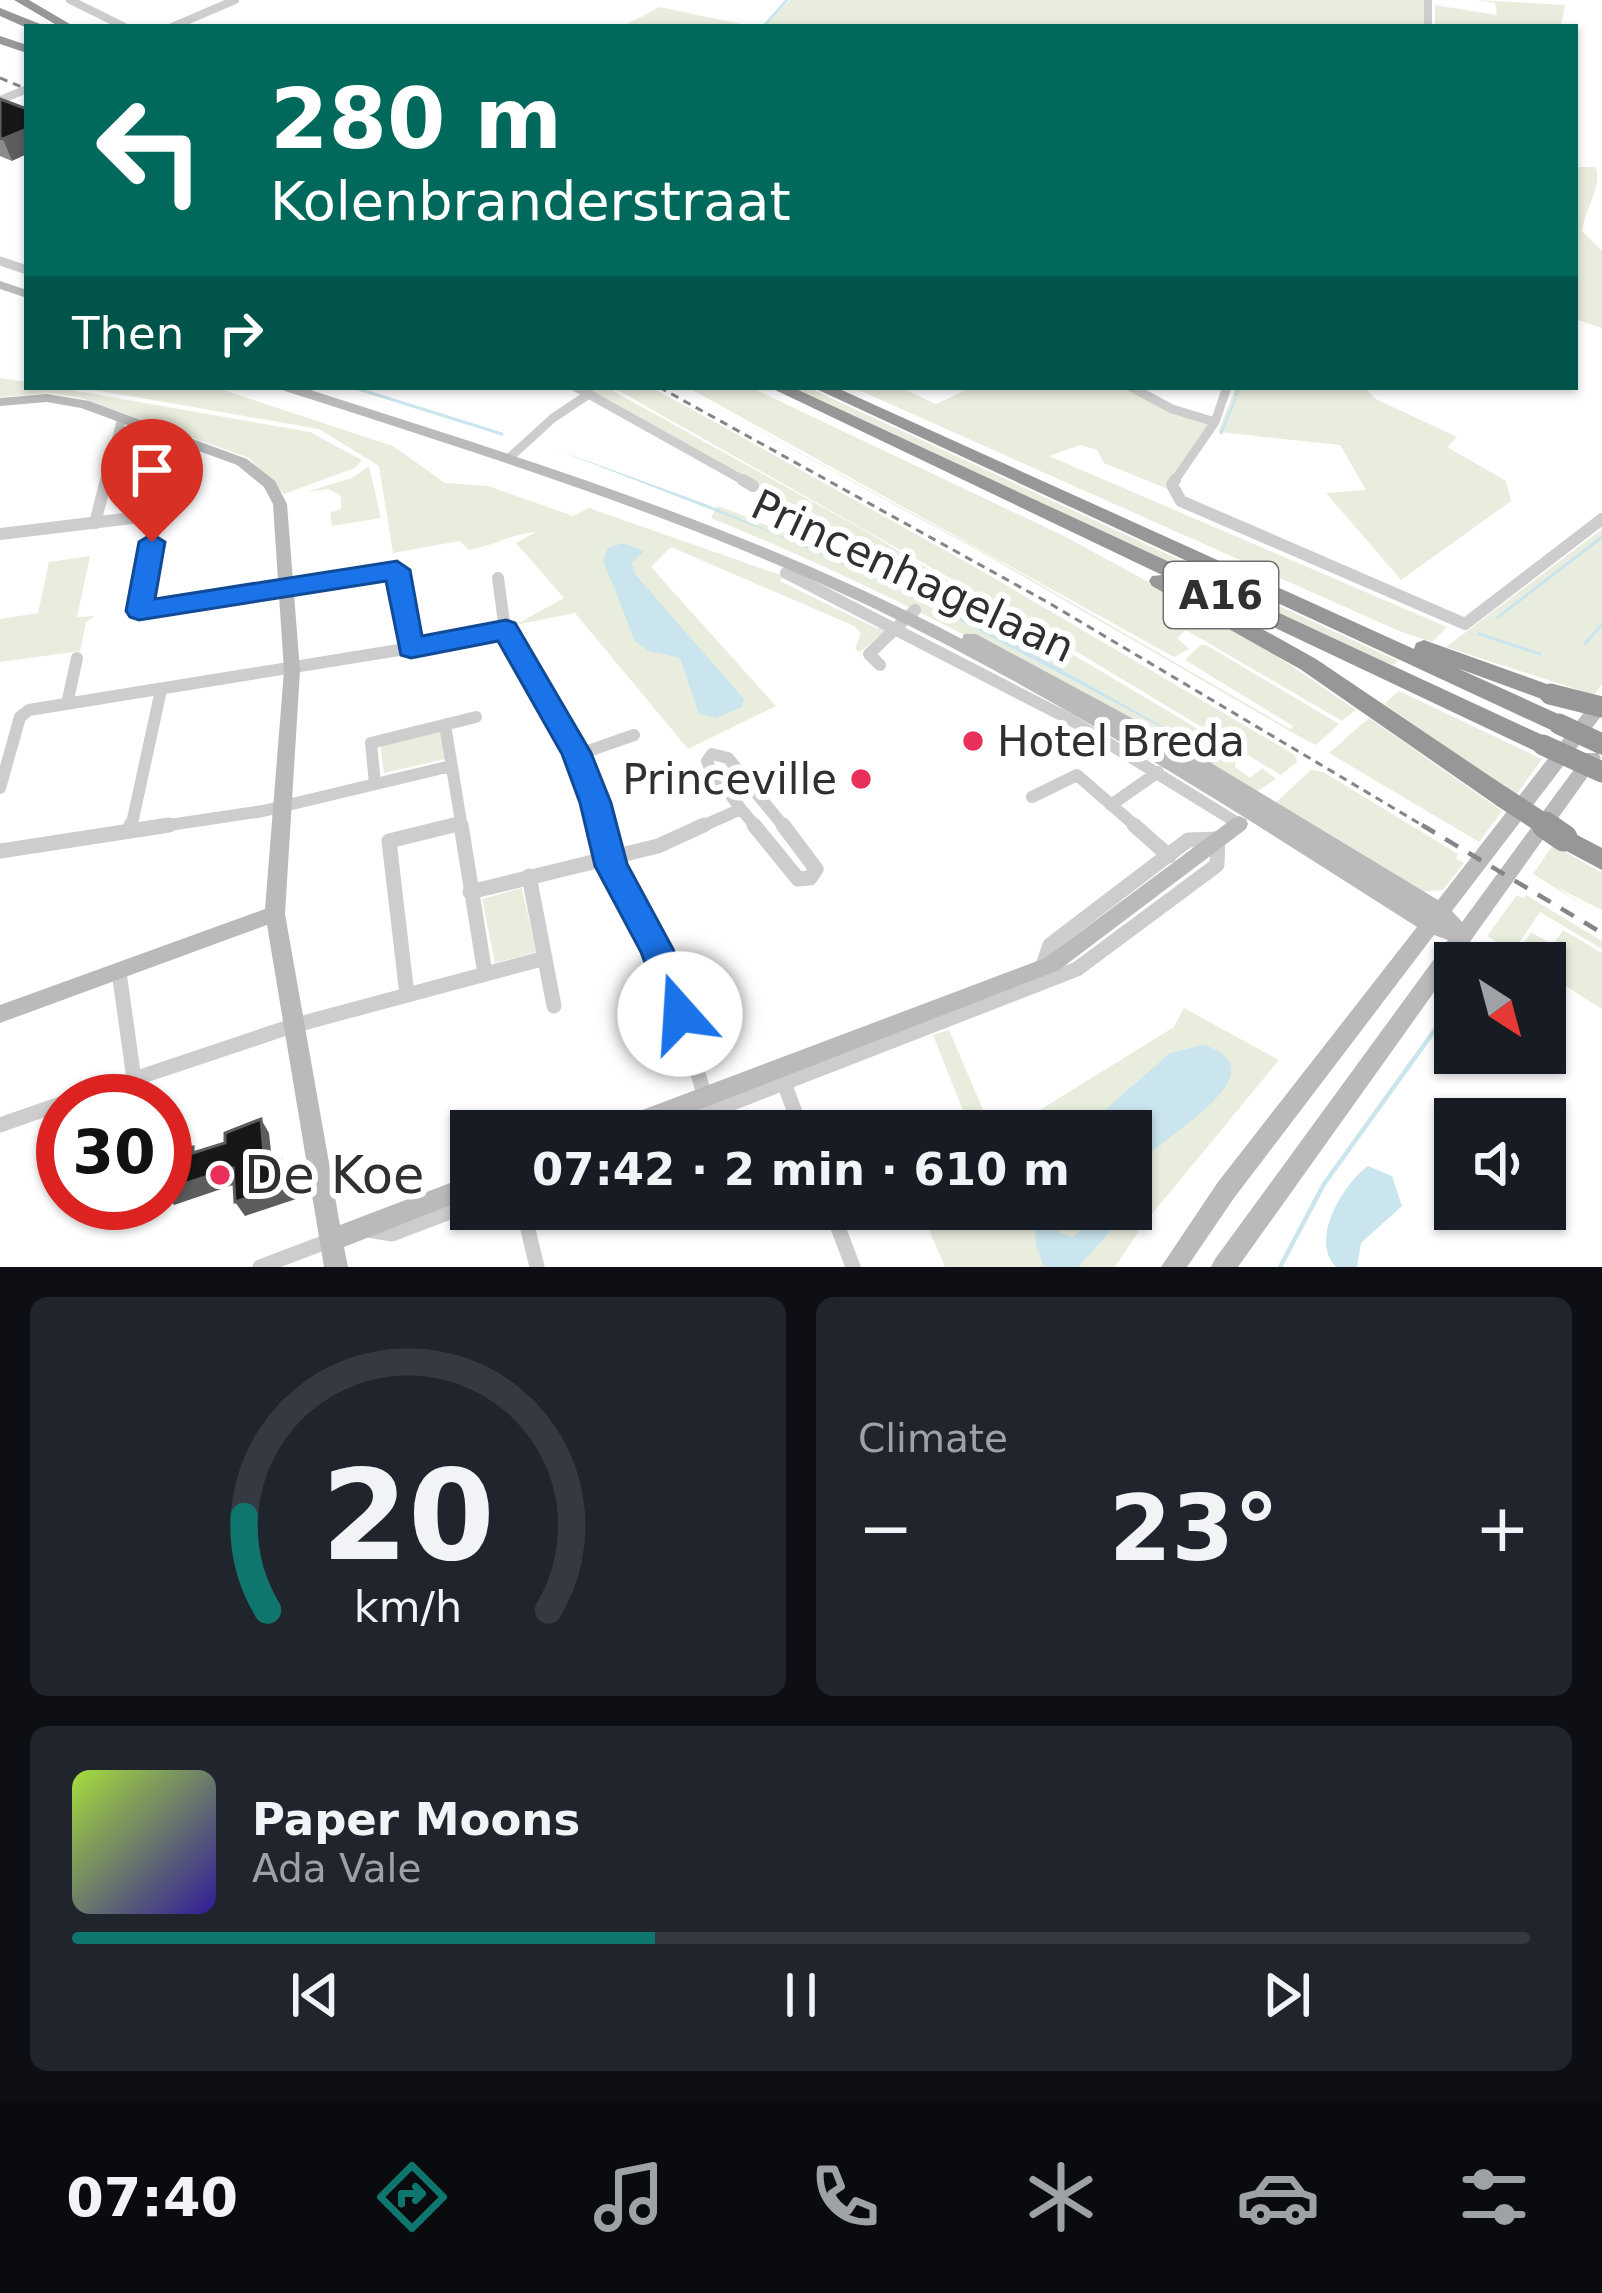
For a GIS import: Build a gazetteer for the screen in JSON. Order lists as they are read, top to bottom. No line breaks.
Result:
{"streets":{"highway":["A16"],"main road":["Princenhagelaan"]},"places":["Hotel Breda","Princeville","De Koe"],"north":"bottom right","page":{"turn":["280 m","Kolenbranderstraat"],"then":"Then","limit":"30","trip":"07:42 · 2 min · 610 m","tile":"Climate","heat":["−","23°","+"],"song":["Paper Moons","Ada Vale"],"tabs":"07:40","gauge":["20","km/h"]}}
